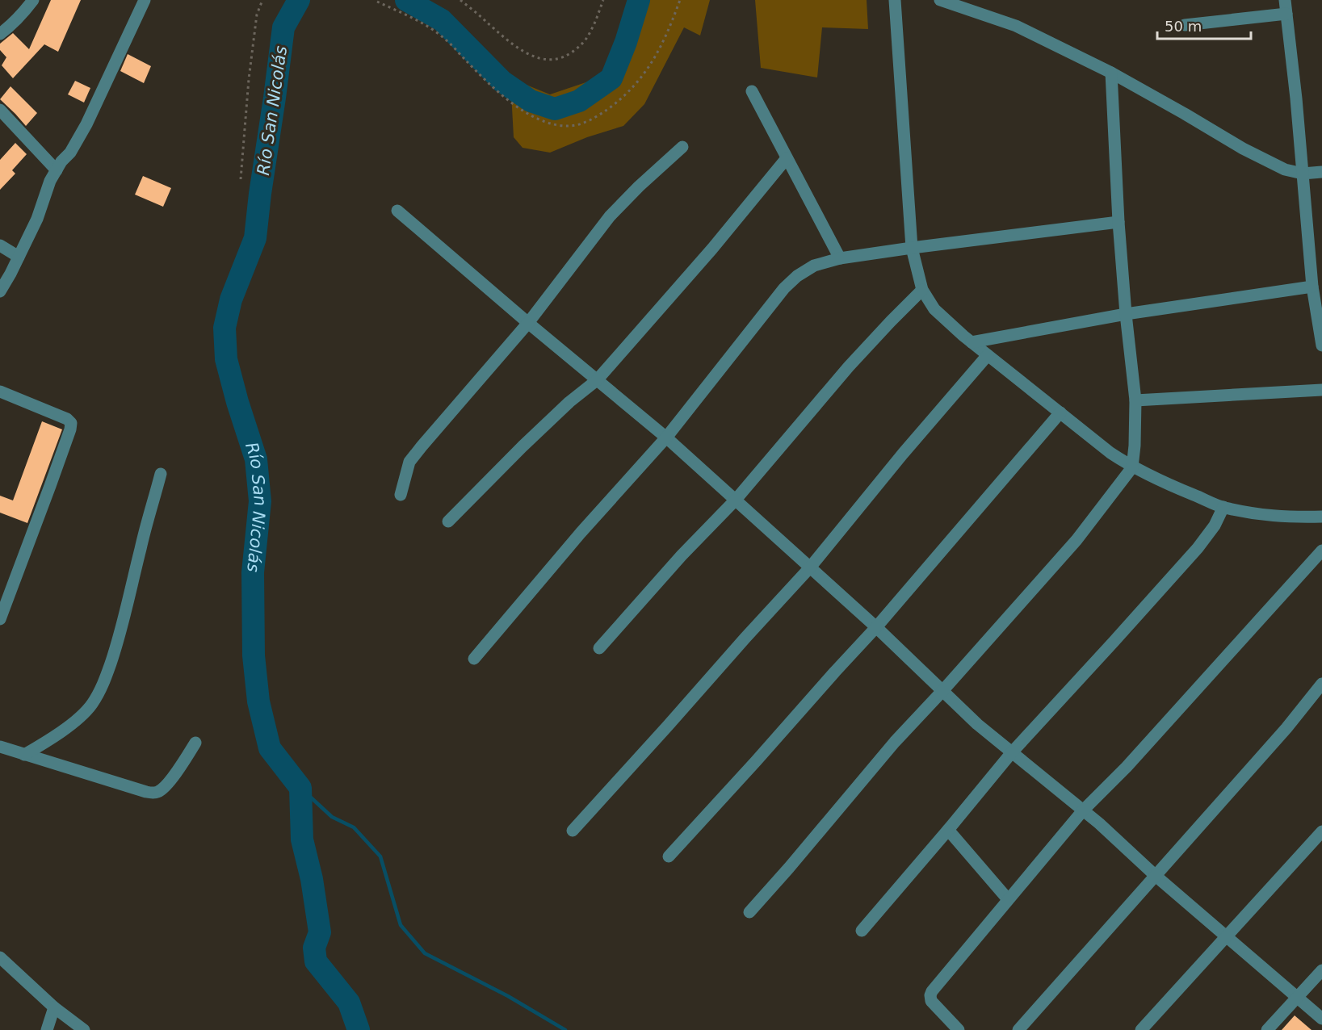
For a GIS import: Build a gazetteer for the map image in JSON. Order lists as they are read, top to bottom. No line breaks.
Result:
{"water":["Río San Nicolás"],"scale_bar":"50 m"}
